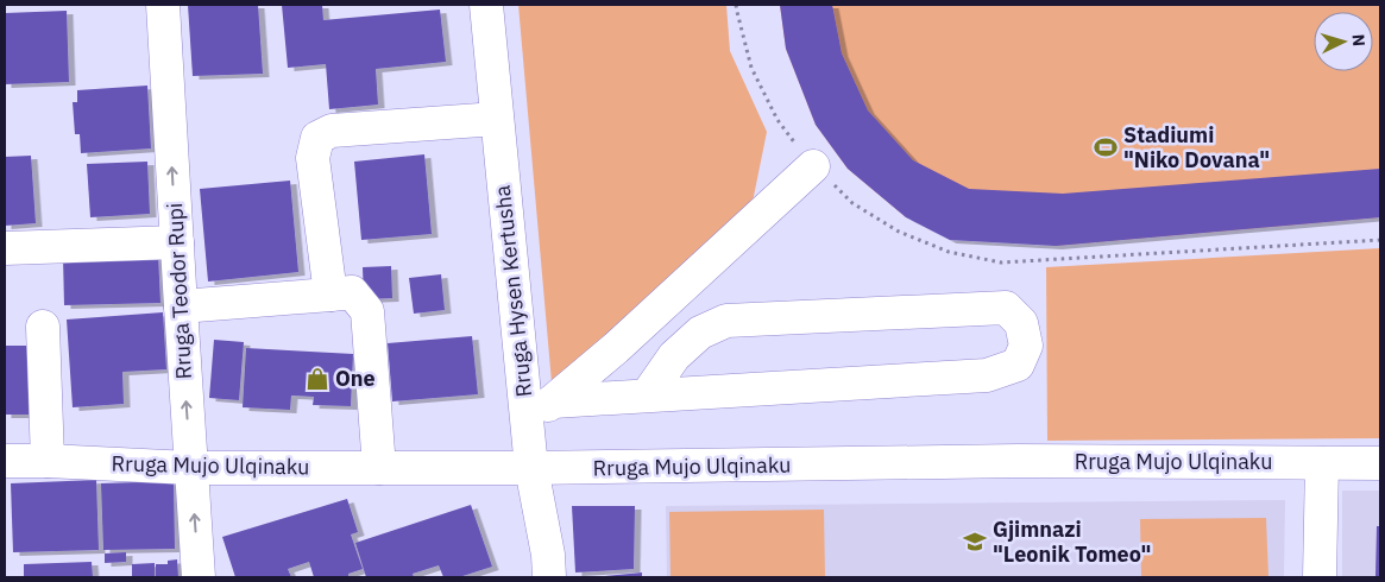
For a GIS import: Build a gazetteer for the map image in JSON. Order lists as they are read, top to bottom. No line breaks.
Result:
{"streets":{"street":["Rruga Teodor Rupi","Rruga Hysen Kertusha","Rruga Mujo Ulqinaku"]},"crossings":[["Rruga Teodor Rupi","Rruga Mujo Ulqinaku"],["Rruga Hysen Kertusha","Rruga Mujo Ulqinaku"]],"one_way":["Rruga Teodor Rupi"],"places":{"sports":["Stadiumi \"Niko Dovana\""],"shop":["One"],"school or university":["Gjimnazi \"Leonik Tomeo\""]},"north":"right"}
